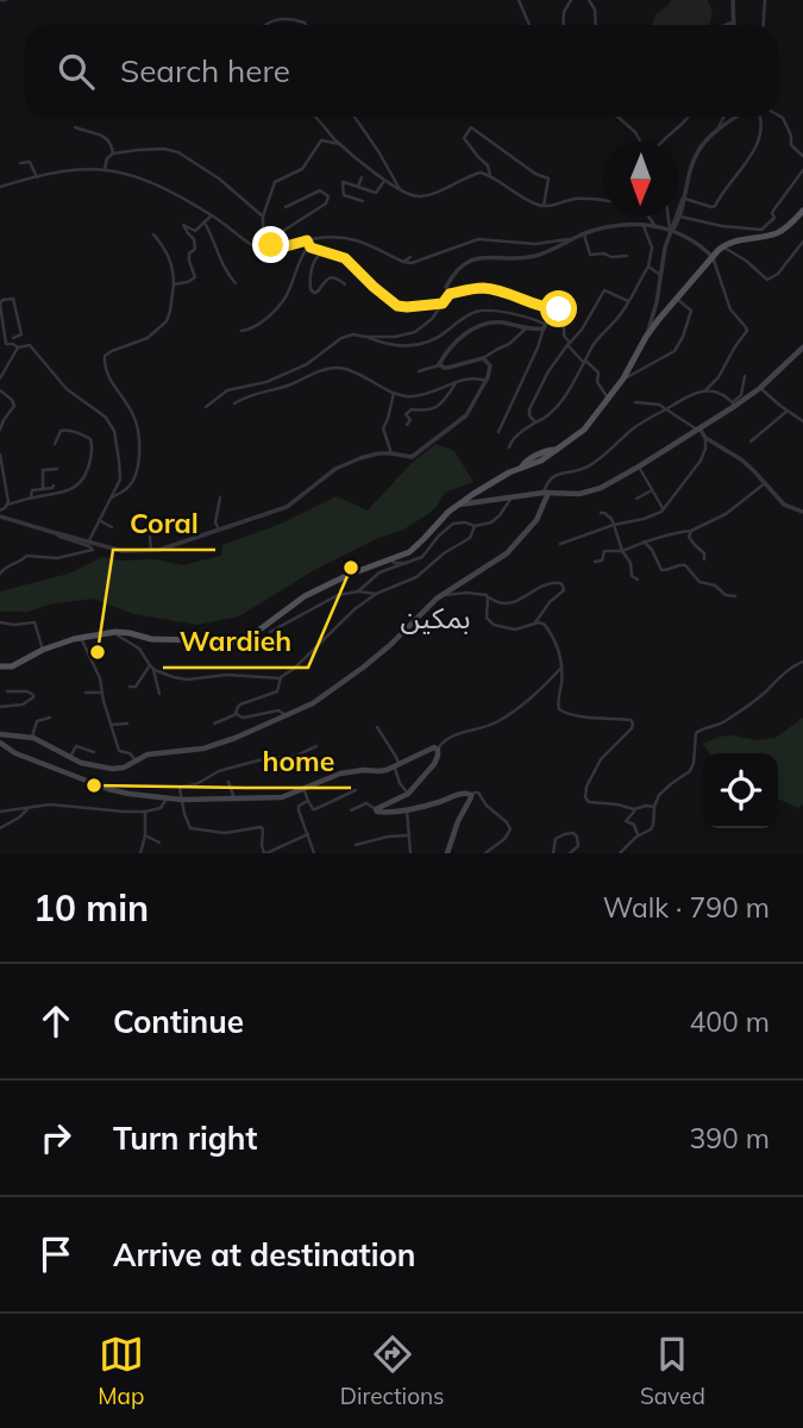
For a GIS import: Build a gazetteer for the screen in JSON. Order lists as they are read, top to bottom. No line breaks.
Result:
{"districts":["بمكين"],"places":["Wardieh","Coral","home"],"north":"bottom","page":{"search":"Search here","heading":["10 min","Walk · 790 m"],"list":[["Continue","400 m"],["Turn right","390 m"],"Arrive at destination"],"nav":["Map","Directions","Saved"]}}
